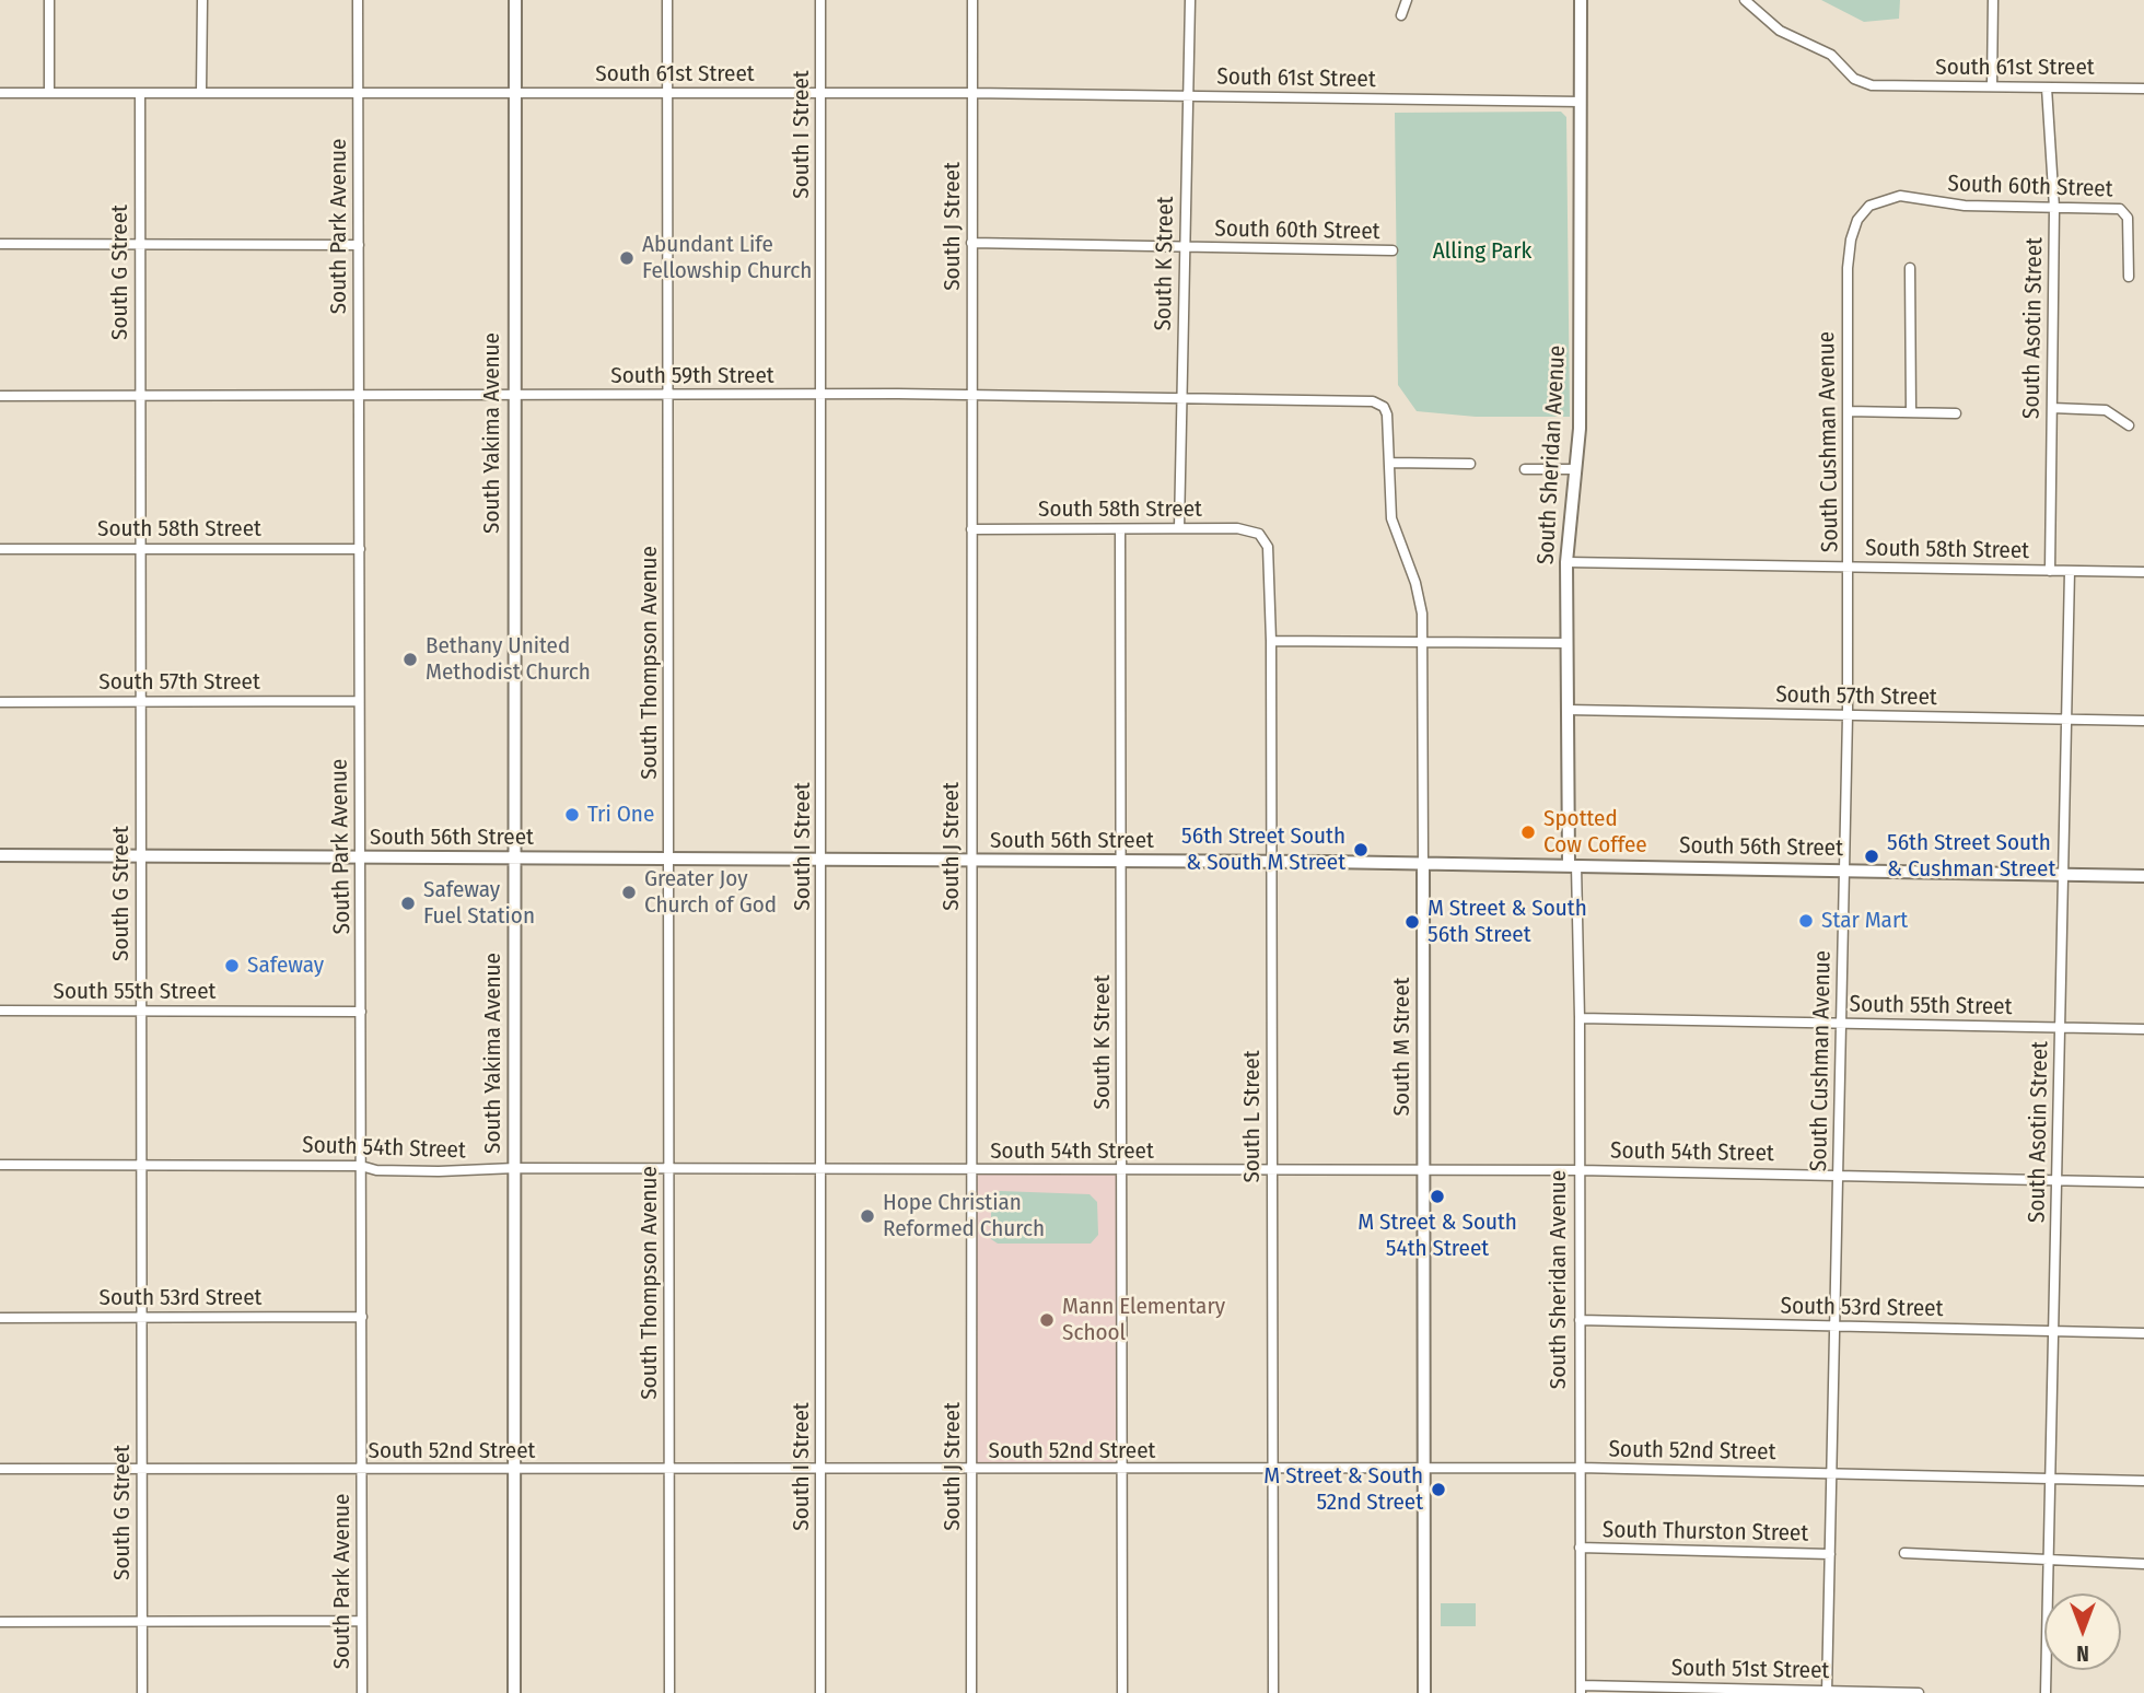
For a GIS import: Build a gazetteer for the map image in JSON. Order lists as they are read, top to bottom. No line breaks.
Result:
{"streets":{"main road":["South Yakima Avenue","South Sheridan Avenue","South 56th Street","South M Street"],"street":["South 61st Street","South I Street","South 60th Street","South Park Avenue","South J Street","South K Street","South G Street","South Asotin Street","South 59th Street","South Cushman Avenue","South 58th Street","South Thompson Avenue","South 57th Street","South 55th Street","South L Street","South 54th Street","South 53rd Street","South 52nd Street","South Thurston Street","South 51st Street"]},"crossings":[["South 61st Street","South I Street"],["South 61st Street","South Park Avenue"],["South 61st Street","South J Street"],["South 61st Street","South K Street"],["South 61st Street","South G Street"],["South 61st Street","South Asotin Street"],["South 61st Street","South Yakima Avenue"],["South 61st Street","South Sheridan Avenue"],["South 61st Street","South Thompson Avenue"],["South I Street","South 59th Street"],["South I Street","South 56th Street"],["South I Street","South 54th Street"],["South I Street","South 52nd Street"],["South 60th Street","South J Street"],["South 60th Street","South K Street"],["South 60th Street","South Asotin Street"],["South 60th Street","South Cushman Avenue"],["South Park Avenue","South 59th Street"],["South Park Avenue","South 58th Street"],["South Park Avenue","South 57th Street"],["South Park Avenue","South 56th Street"],["South Park Avenue","South 55th Street"],["South Park Avenue","South 54th Street"],["South Park Avenue","South 53rd Street"],["South Park Avenue","South 52nd Street"],["South J Street","South 59th Street"],["South J Street","South 58th Street"],["South J Street","South 56th Street"],["South J Street","South 54th Street"],["South J Street","South 52nd Street"],["South K Street","South 59th Street"],["South K Street","South 58th Street"],["South K Street","South 56th Street"],["South K Street","South 54th Street"],["South K Street","South 52nd Street"],["South G Street","South 59th Street"],["South G Street","South 58th Street"],["South G Street","South 57th Street"],["South G Street","South 56th Street"],["South G Street","South 55th Street"],["South G Street","South 54th Street"],["South G Street","South 53rd Street"],["South G Street","South 52nd Street"],["South Asotin Street","South 58th Street"],["South Asotin Street","South 57th Street"],["South Asotin Street","South 56th Street"],["South Asotin Street","South 55th Street"],["South Asotin Street","South 54th Street"],["South Asotin Street","South 53rd Street"],["South Asotin Street","South 52nd Street"],["South 59th Street","South Yakima Avenue"],["South 59th Street","South Thompson Avenue"],["South 59th Street","South M Street"],["South Yakima Avenue","South 56th Street"],["South Yakima Avenue","South 54th Street"],["South Yakima Avenue","South 52nd Street"],["South Cushman Avenue","South 58th Street"],["South Cushman Avenue","South 57th Street"],["South Cushman Avenue","South 56th Street"],["South Cushman Avenue","South 55th Street"],["South Cushman Avenue","South 54th Street"],["South Cushman Avenue","South 53rd Street"],["South Cushman Avenue","South 52nd Street"],["South Cushman Avenue","South Thurston Street"],["South Cushman Avenue","South 51st Street"],["South Sheridan Avenue","South 58th Street"],["South Sheridan Avenue","South 57th Street"],["South Sheridan Avenue","South 56th Street"],["South Sheridan Avenue","South 55th Street"],["South Sheridan Avenue","South 54th Street"],["South Sheridan Avenue","South 53rd Street"],["South Sheridan Avenue","South 52nd Street"],["South Sheridan Avenue","South Thurston Street"],["South Sheridan Avenue","South 51st Street"],["South 58th Street","South L Street"],["South Thompson Avenue","South 56th Street"],["South Thompson Avenue","South 54th Street"],["South Thompson Avenue","South 52nd Street"],["South 56th Street","South M Street"],["South 56th Street","South L Street"],["South M Street","South 54th Street"],["South M Street","South 52nd Street"],["South L Street","South 54th Street"],["South L Street","South 52nd Street"]],"parks":["Alling Park"],"places":["Abundant Life Fellowship Church","Bethany United Methodist Church","Tri One","Spotted Cow Coffee","56th Street South & South M Street","56th Street South & Cushman Street","Greater Joy Church of God","Safeway Fuel Station","Star Mart","M Street & South 56th Street","Safeway","M Street & South 54th Street","Hope Christian Reformed Church","Mann Elementary School","M Street & South 52nd Street"],"north":"bottom"}
